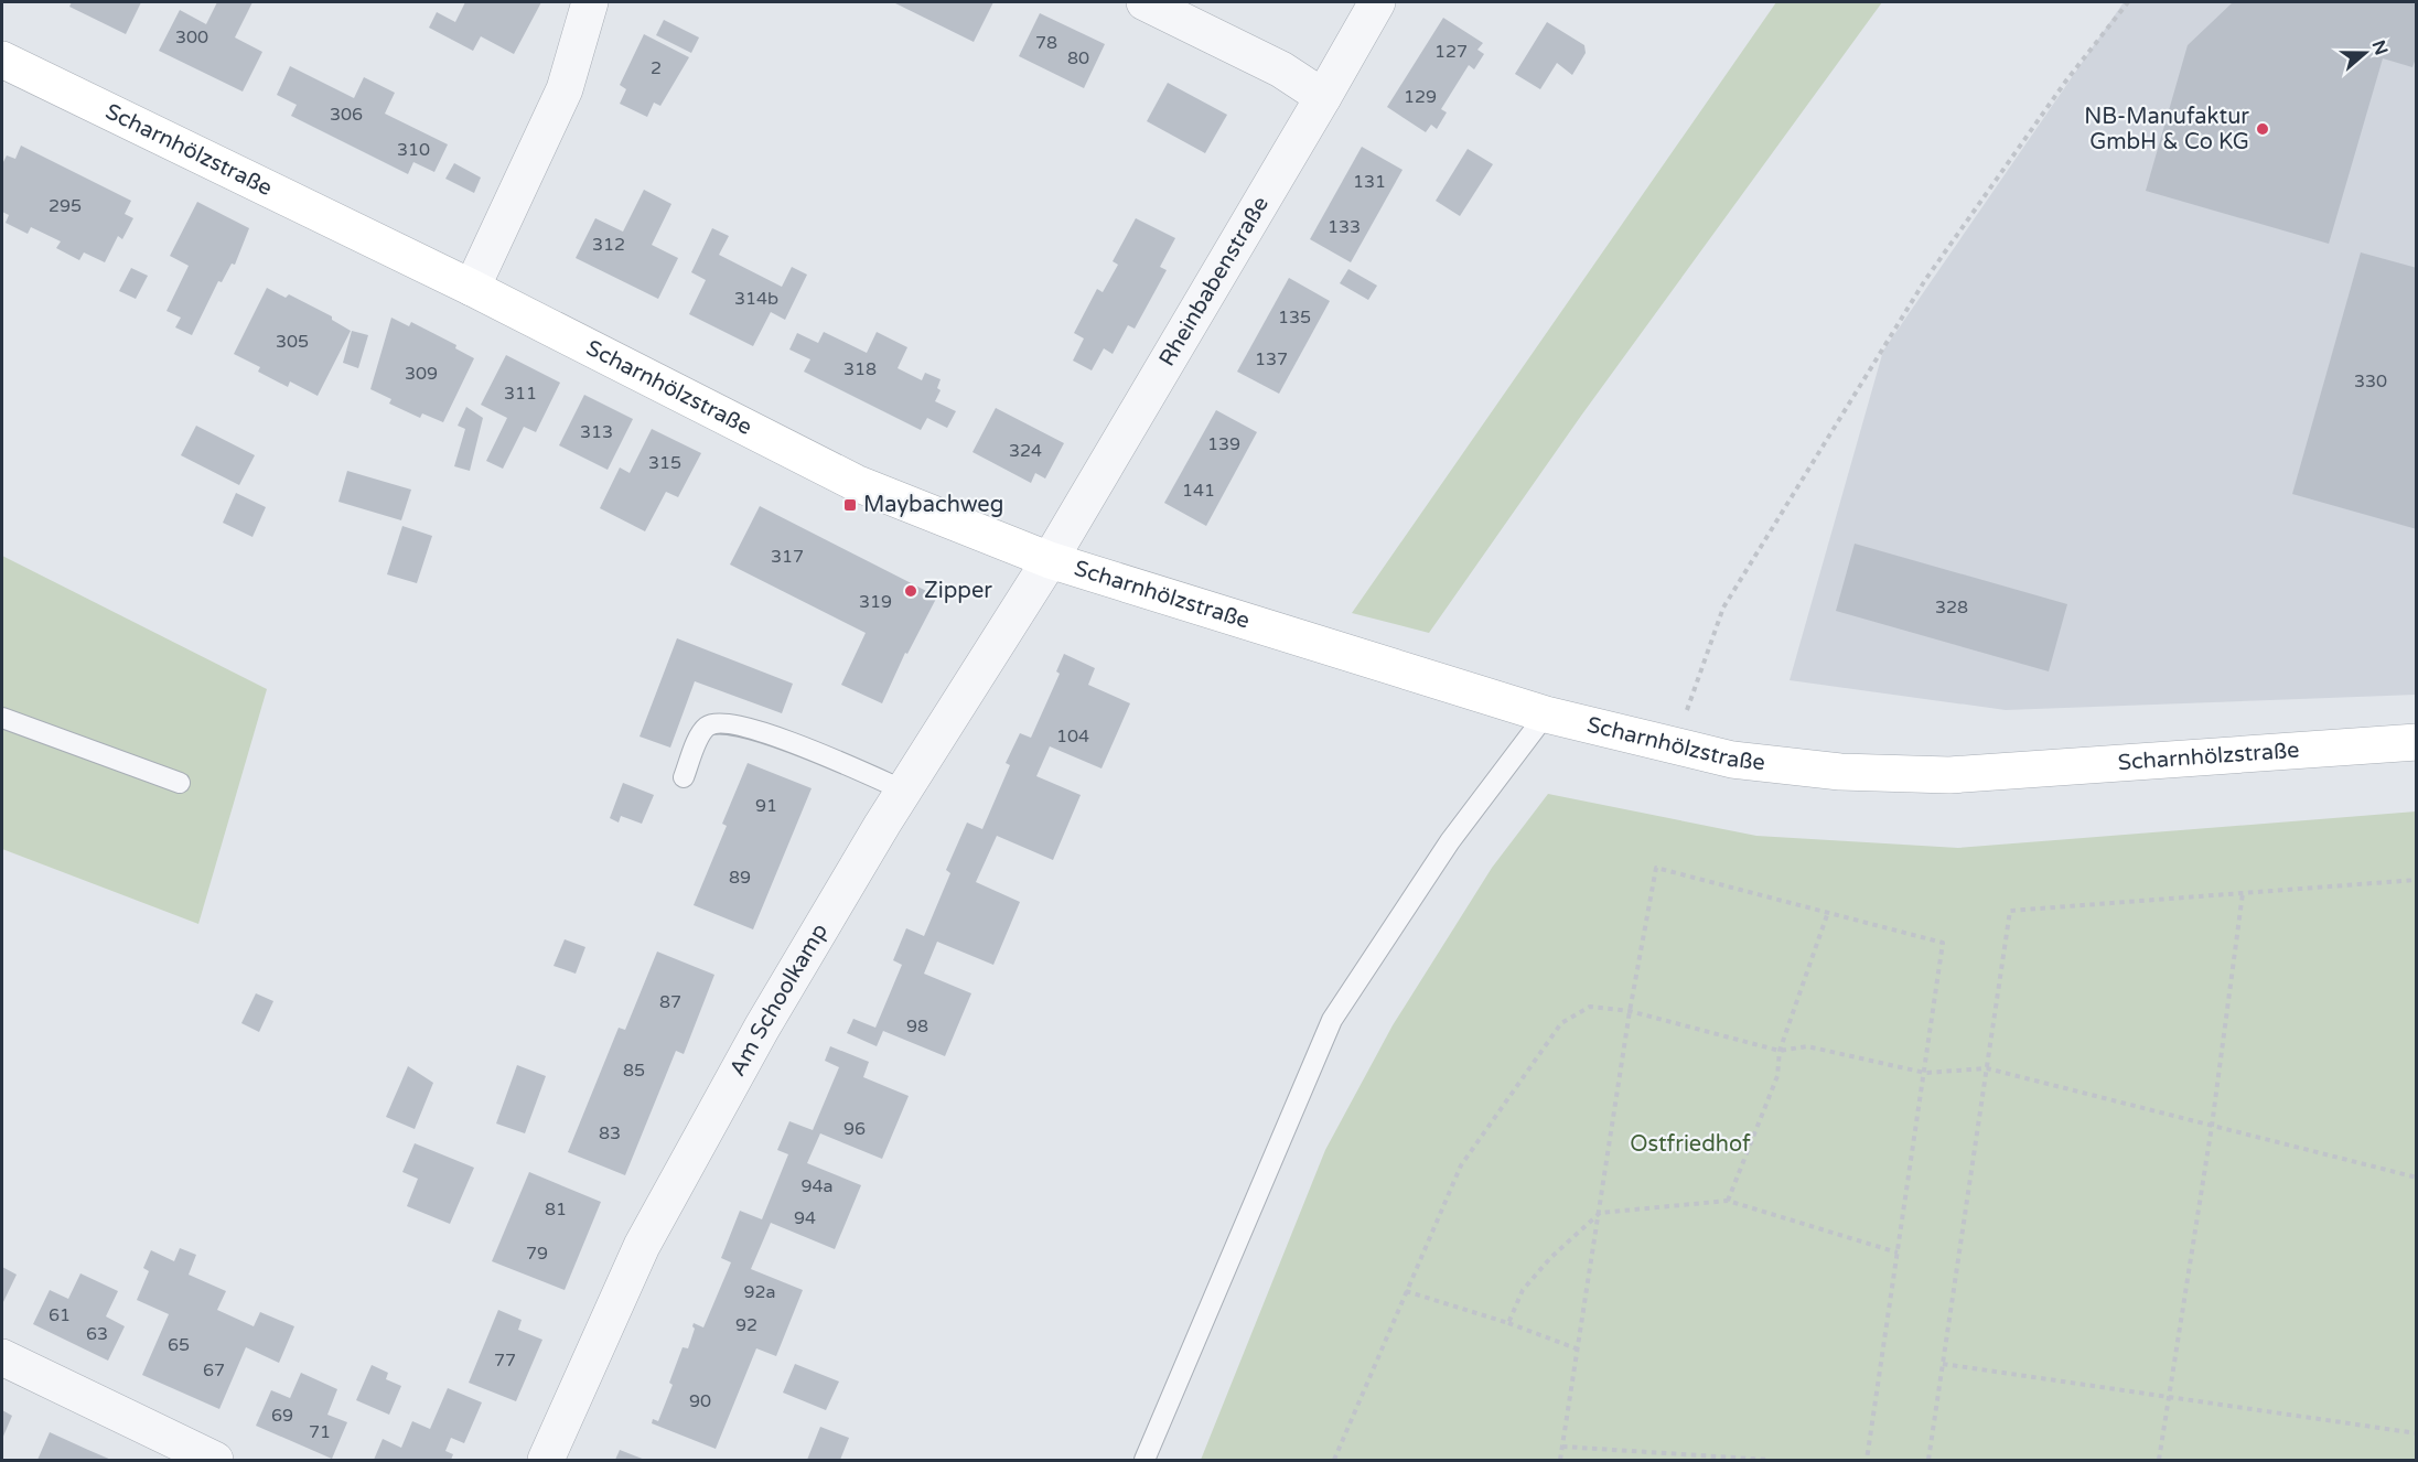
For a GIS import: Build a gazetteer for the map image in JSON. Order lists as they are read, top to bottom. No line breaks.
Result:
{"streets":{"main road":["Scharnhölzstraße"],"street":["Rheinbabenstraße","Am Schoolkamp"]},"crossings":[["Scharnhölzstraße","Rheinbabenstraße"],["Scharnhölzstraße","Am Schoolkamp"],["Rheinbabenstraße","Am Schoolkamp"]],"parks":["Ostfriedhof"],"places":{"other":["NB-Manufaktur GmbH & Co KG","Zipper"],"transit":["Maybachweg"]},"house_numbers":["300","78","127","80","2","129","306","310","131","295","133","312","314b","135","305","137","318","309","330","311","313","139","324","315","141","317","319","328","104","91","89","87","98","85","96","83","94a","81","94","79","92a","61","92","63","65","77","67","90","69","71"],"north":"right"}
